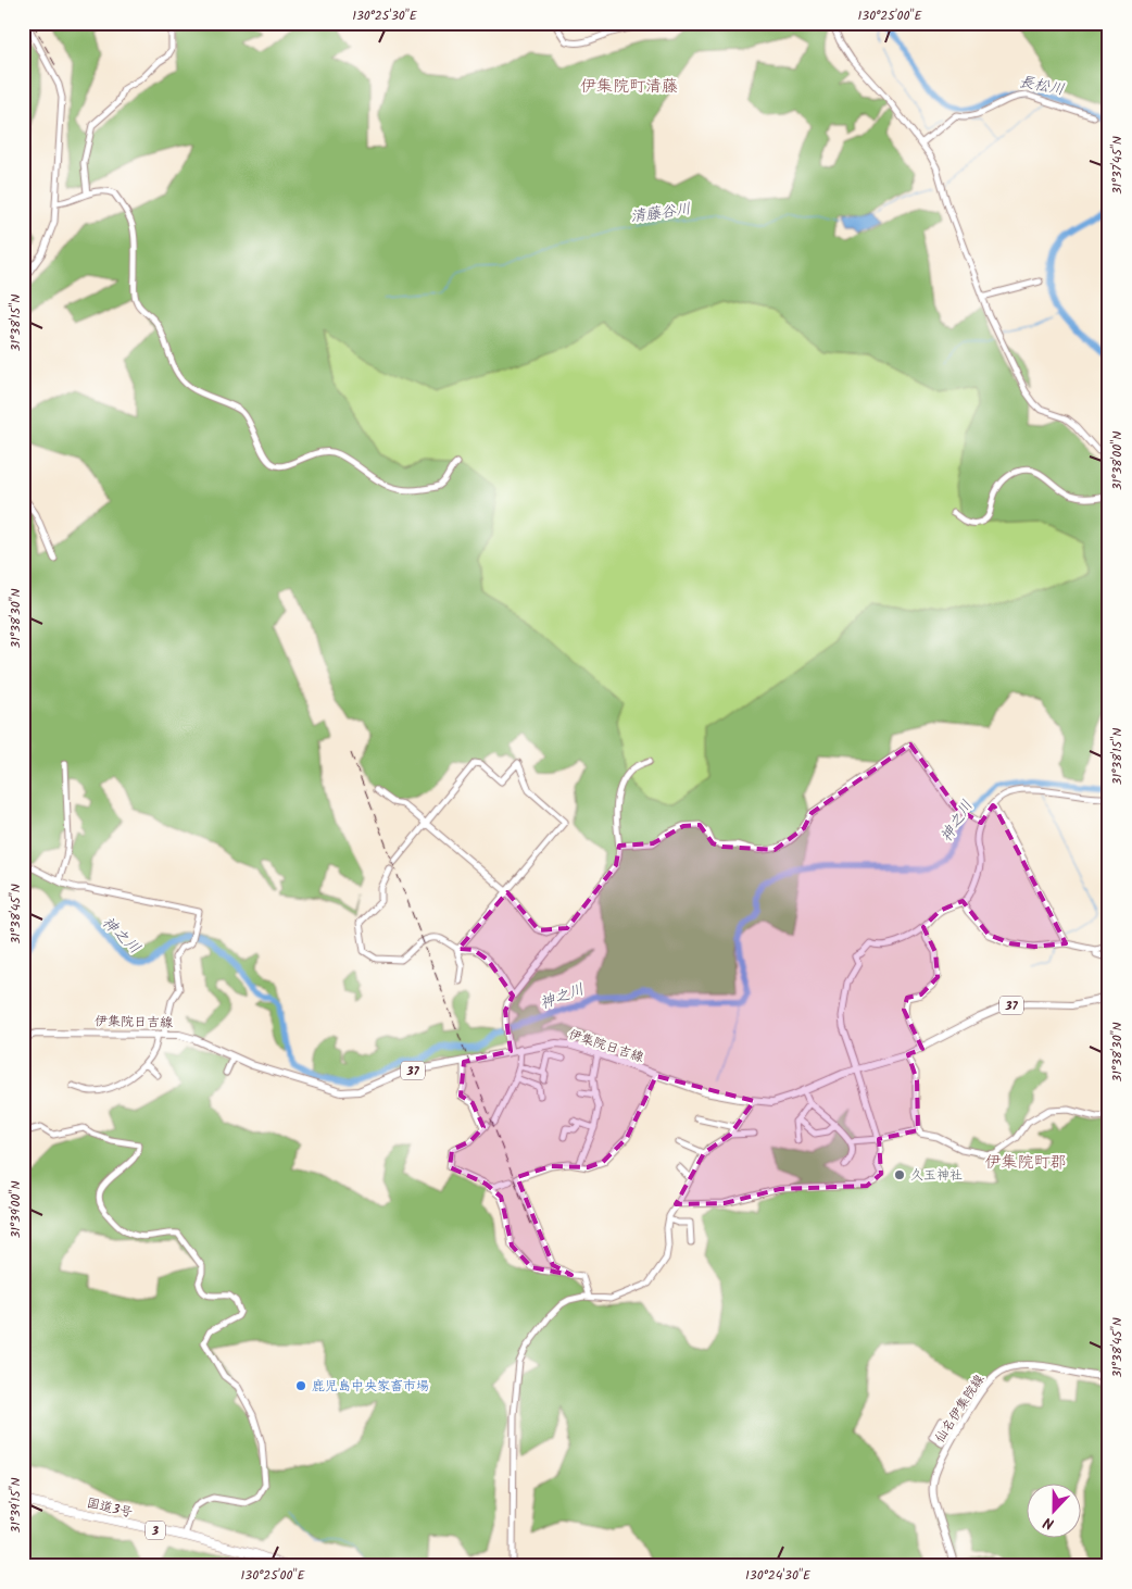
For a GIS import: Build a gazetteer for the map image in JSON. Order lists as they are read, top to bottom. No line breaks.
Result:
{"streets":{"highway":["国道3号","3"],"main road":["37","伊集院日吉線","仙名伊集院線"]},"districts":["伊集院町清藤","伊集院町郡"],"water":["長松川","清藤谷川","神之川"],"places":["久玉神社","鹿児島中央家畜市場"],"north":"bottom","coordinates":["130°25'30\"E","130°25'00\"E","31°37'45\"N","31°38'15\"N","31°38'00\"N","31°38'30\"N","31°38'45\"N","31°39'00\"N","31°39'15\"N","130°24'30\"E"]}
